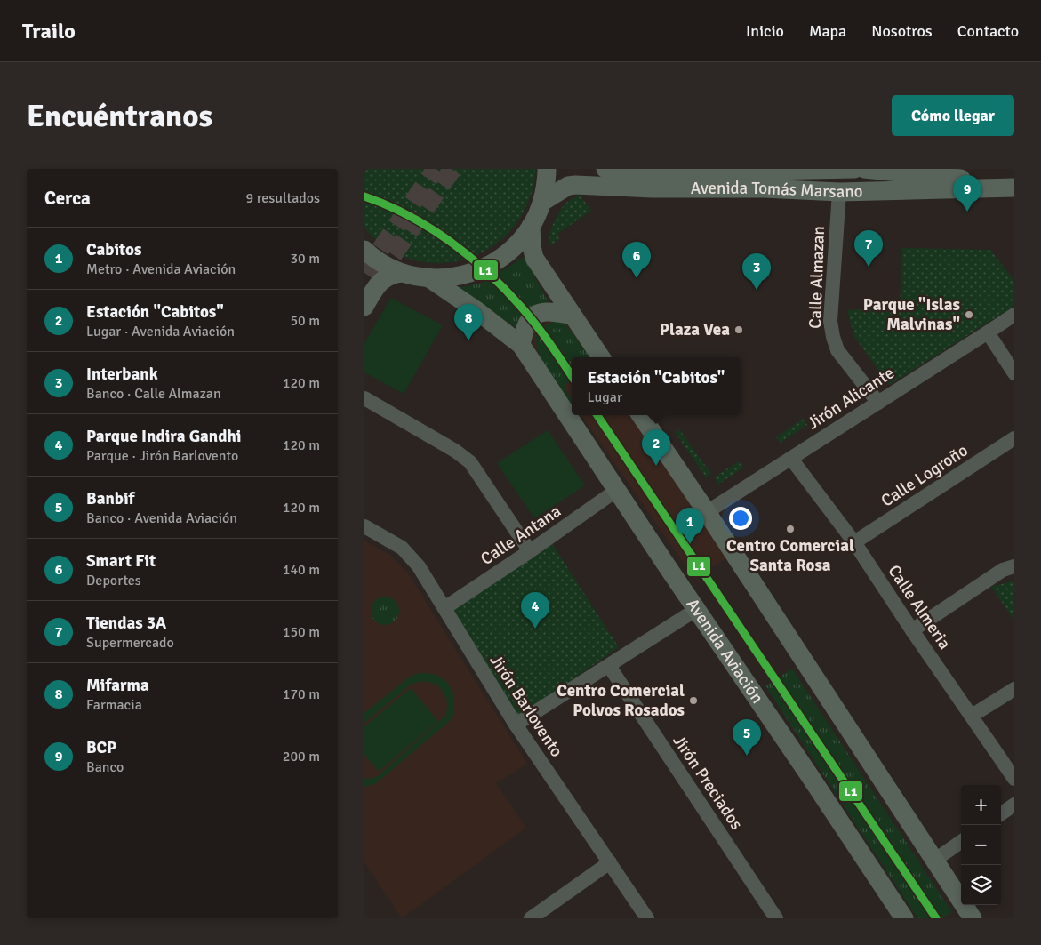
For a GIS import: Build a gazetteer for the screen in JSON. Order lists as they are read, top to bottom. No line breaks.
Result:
{"streets":{"main road":["Avenida Tomás Marsano","Avenida Aviación"],"street":["Calle Almazan","Jirón Alicante","Calle Logroño","Calle Antana","Calle Almeria","Jirón Barlovento","Jirón Preciados"]},"crossings":[["Avenida Tomás Marsano","Calle Almazan"],["Calle Almazan","Jirón Alicante"],["Jirón Alicante","Calle Almeria"],["Calle Logroño","Calle Almeria"],["Calle Antana","Avenida Aviación"],["Calle Antana","Jirón Barlovento"]],"places":["Parque \"Islas Malvinas\"","Plaza Vea","Centro Comercial Santa Rosa","Centro Comercial Polvos Rosados"],"lines":["transit line L1"],"page":{"header":"Trailo","nav":["Inicio","Mapa","Nosotros","Contacto"],"buttons":"Cómo llegar","title":"Encuéntranos","heading":["Cerca","9 resultados"],"pins":["9","7","6","3","8","2","1","4","5"],"list":[{"mark":"1","name":"Cabitos","note":"Metro · Avenida Aviación","value":"30 m"},{"mark":"2","name":"Estación \"Cabitos\"","note":"Lugar · Avenida Aviación","value":"50 m"},{"mark":"3","name":"Interbank","note":"Banco · Calle Almazan","value":"120 m"},{"mark":"4","name":"Parque Indira Gandhi","note":"Parque · Jirón Barlovento","value":"120 m"},{"mark":"5","name":"Banbif","note":"Banco · Avenida Aviación","value":"120 m"},{"mark":"6","name":"Smart Fit","note":"Deportes","value":"140 m"},{"mark":"7","name":"Tiendas 3A","note":"Supermercado","value":"150 m"},{"mark":"8","name":"Mifarma","note":"Farmacia","value":"170 m"},{"mark":"9","name":"BCP","note":"Banco","value":"200 m"}],"popup":["Estación \"Cabitos\"","Lugar"],"map_buttons":["+","−"]}}
